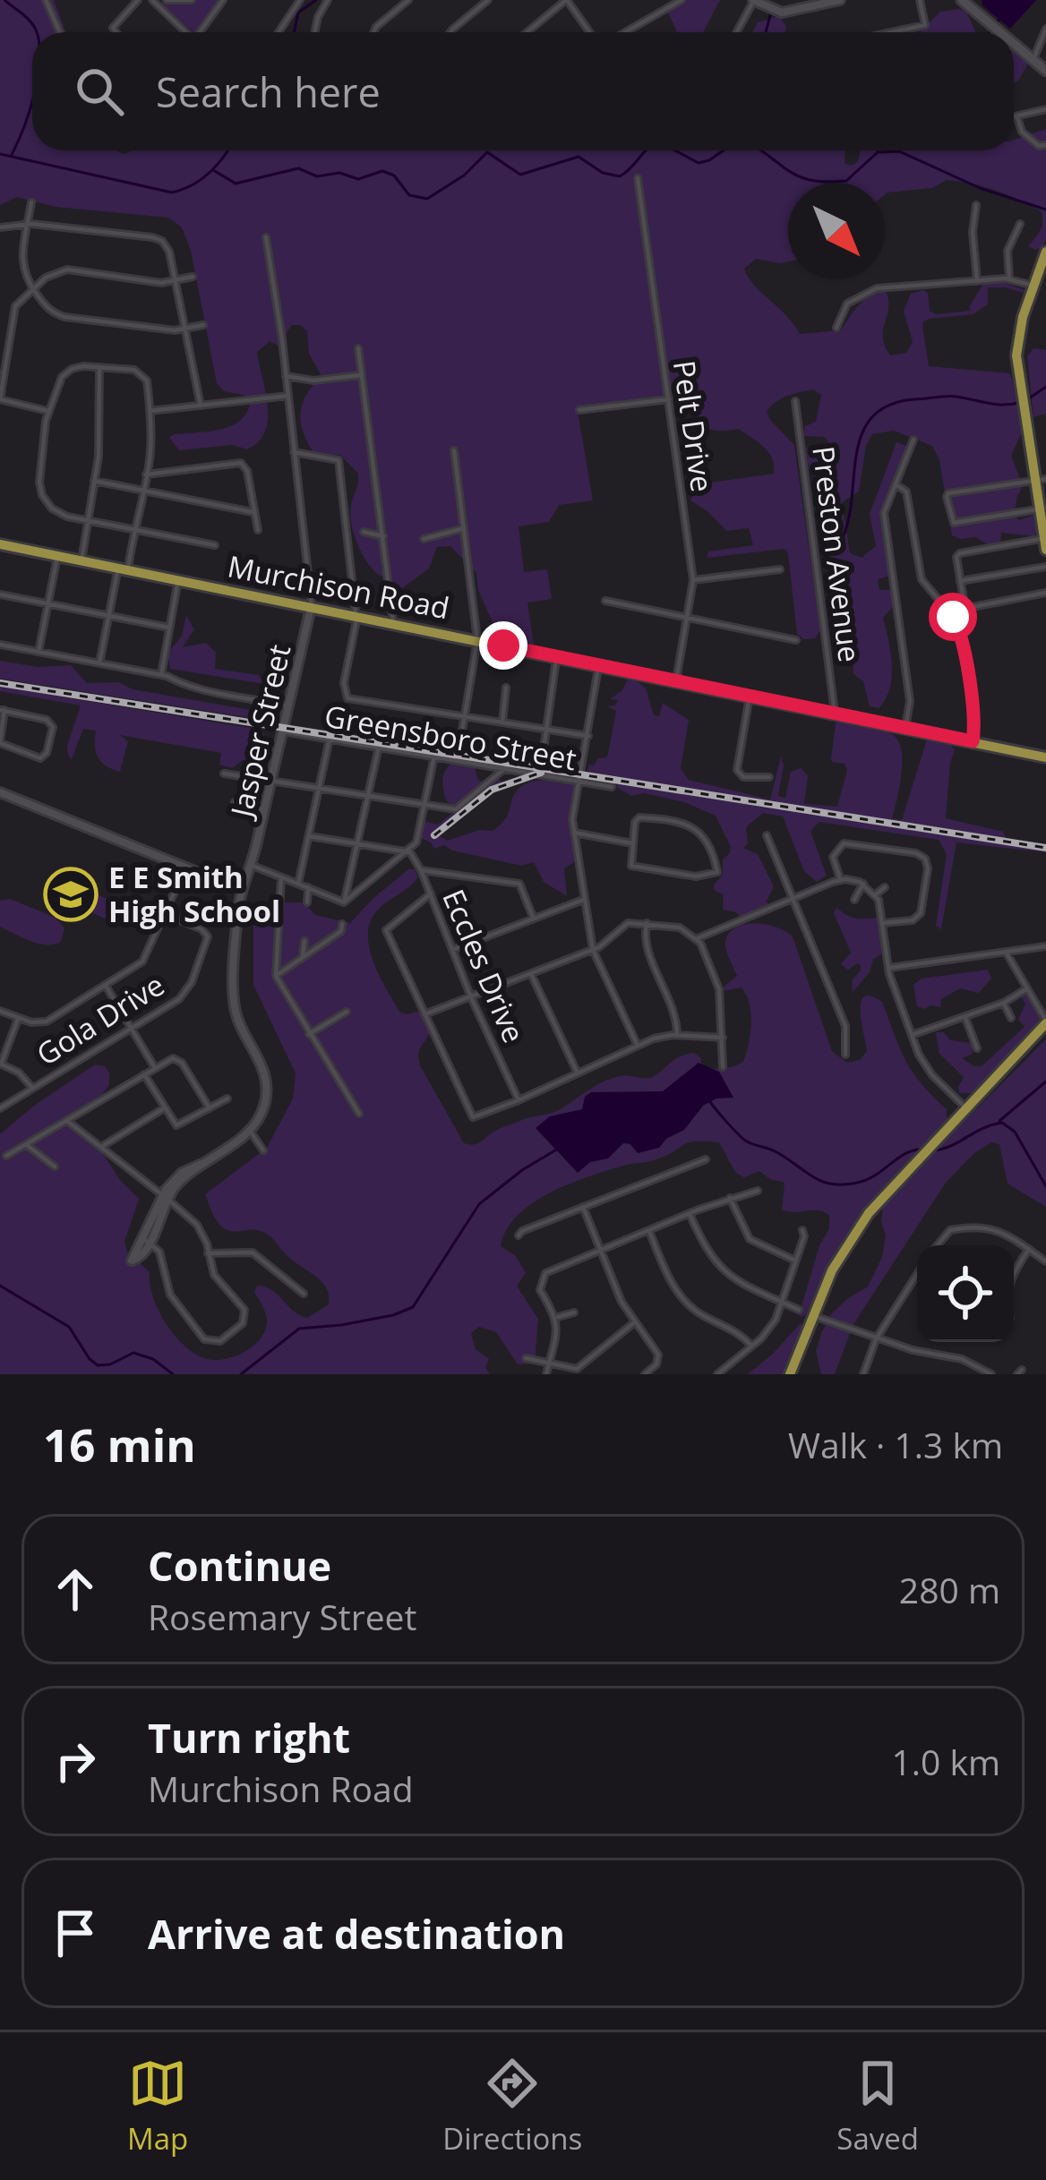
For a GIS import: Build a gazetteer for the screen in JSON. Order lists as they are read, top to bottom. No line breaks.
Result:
{"streets":{"main road":["Murchison Road"],"street":["Pelt Drive","Preston Avenue","Jasper Street","Greensboro Street","Eccles Drive","Gola Drive"]},"crossings":[["Pelt Drive","Murchison Road"],["Preston Avenue","Murchison Road"],["Murchison Road","Jasper Street"],["Jasper Street","Greensboro Street"]],"places":{"school or university":["E E Smith High School"]},"north":"bottom right","page":{"search":"Search here","heading":["16 min","Walk · 1.3 km"],"list":[["Continue","Rosemary Street","280 m"],["Turn right","Murchison Road","1.0 km"],"Arrive at destination"],"nav":["Map","Directions","Saved"]}}
